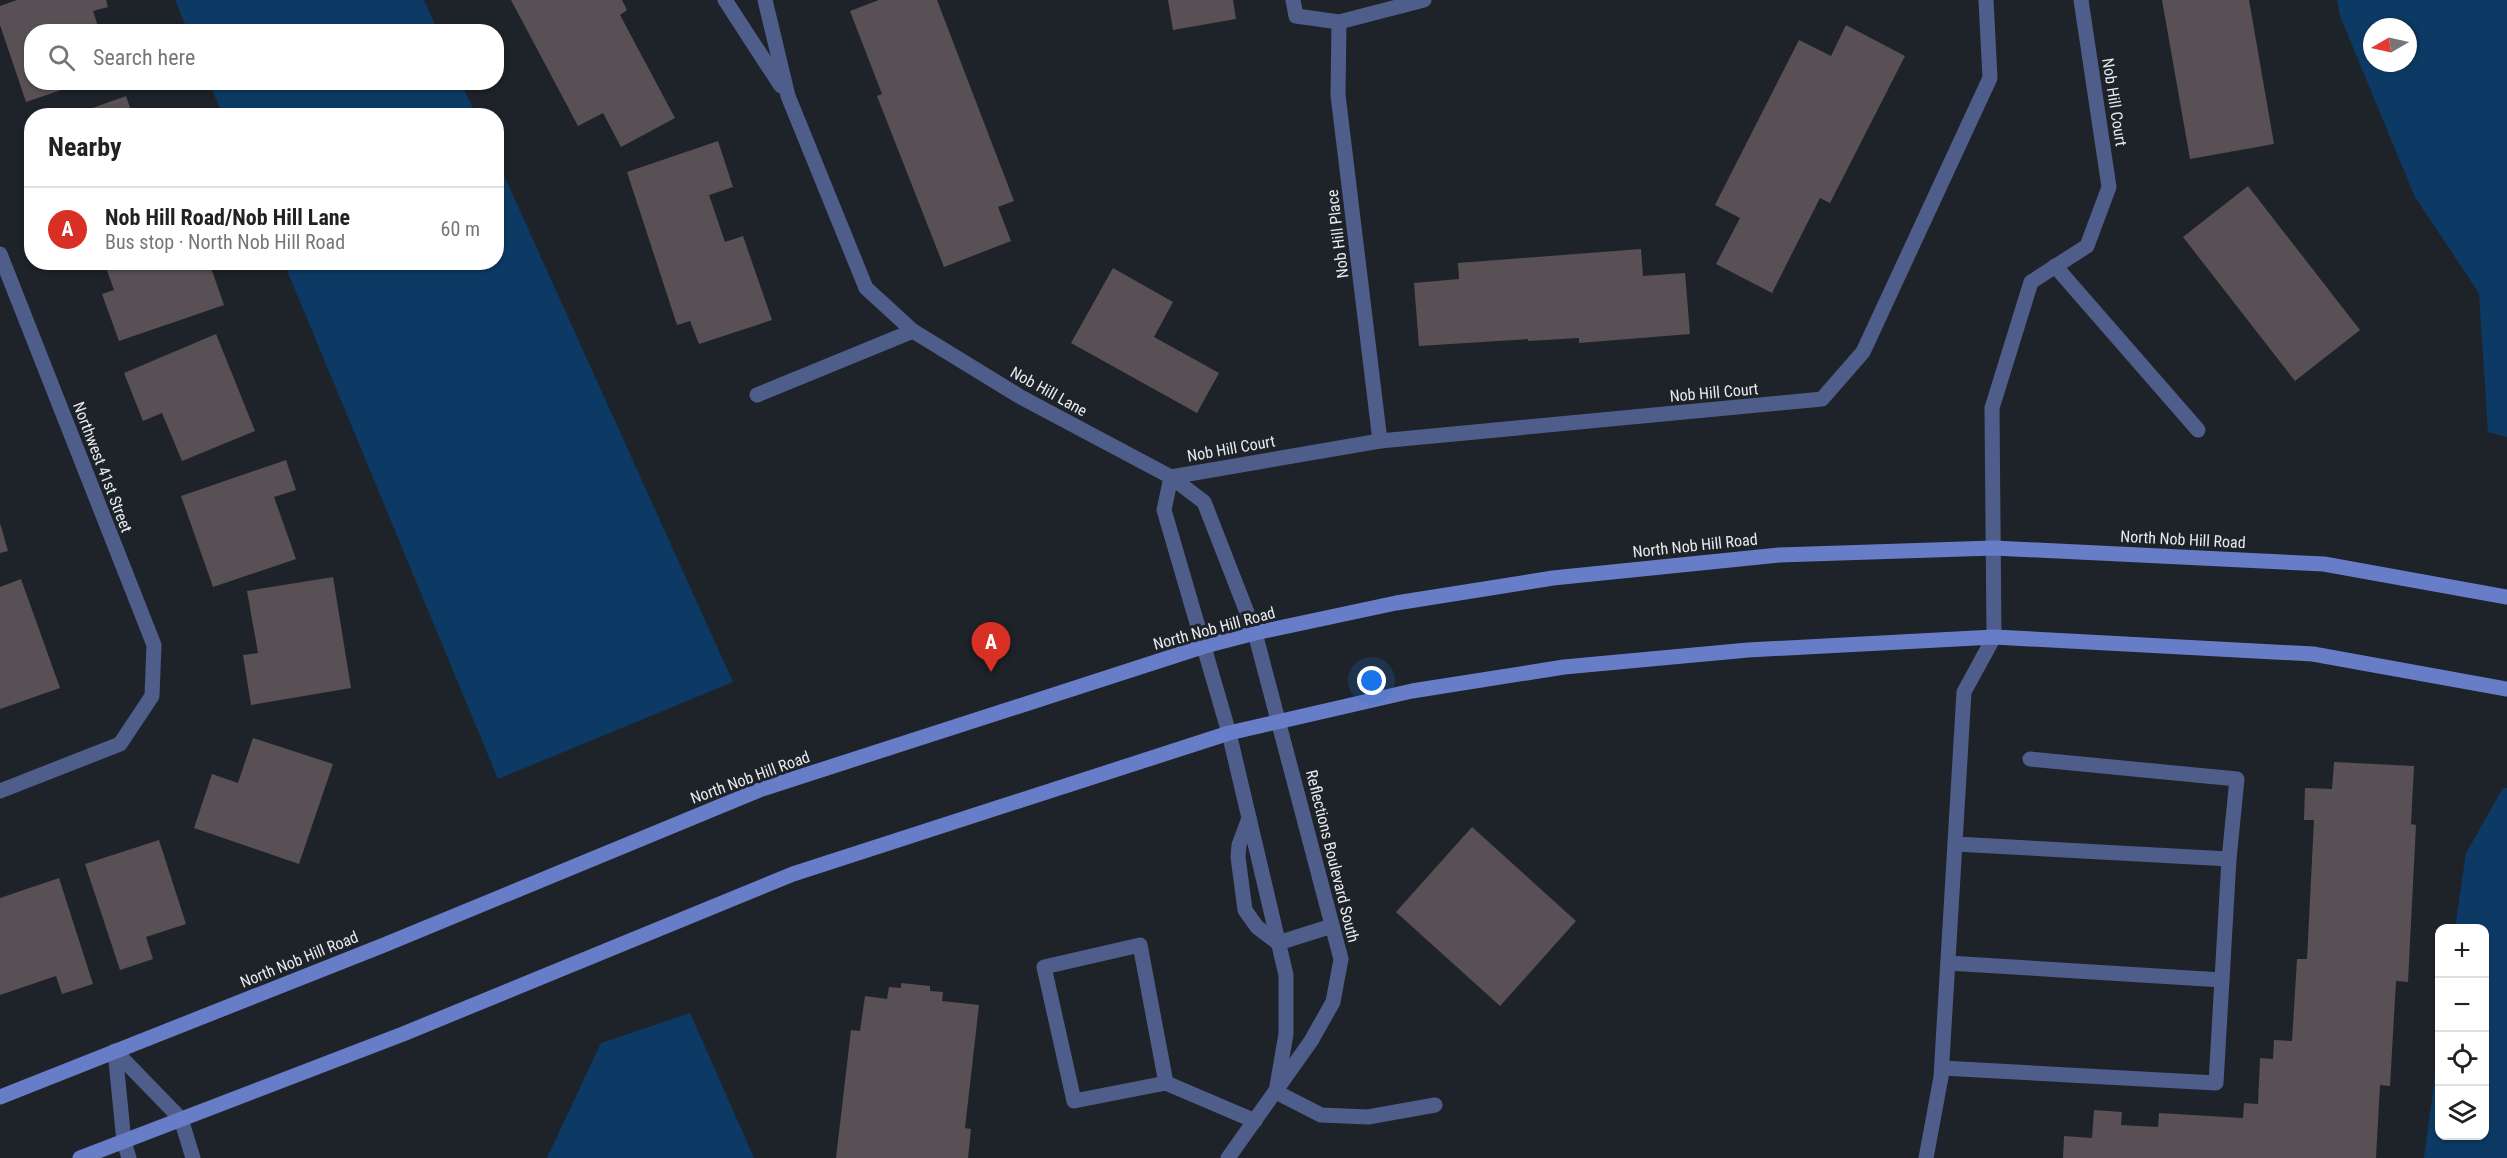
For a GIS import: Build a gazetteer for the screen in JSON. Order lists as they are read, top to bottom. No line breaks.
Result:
{"streets":{"main road":["North Nob Hill Road"],"street":["Nob Hill Court","Nob Hill Place","Nob Hill Lane","Northwest 41st Street","Reflections Boulevard South"]},"crossings":[["Nob Hill Court","Nob Hill Place"],["Nob Hill Court","Nob Hill Lane"],["Nob Hill Court","North Nob Hill Road"],["Nob Hill Lane","North Nob Hill Road"],["Nob Hill Lane","Reflections Boulevard South"]],"north":"left","page":{"search":"Search here","heading":"Nearby","list":[{"mark":"A","name":"Nob Hill Road/Nob Hill Lane","note":"Bus stop · North Nob Hill Road","value":"60 m"}],"pins":"A","map_buttons":["+","−"]}}
